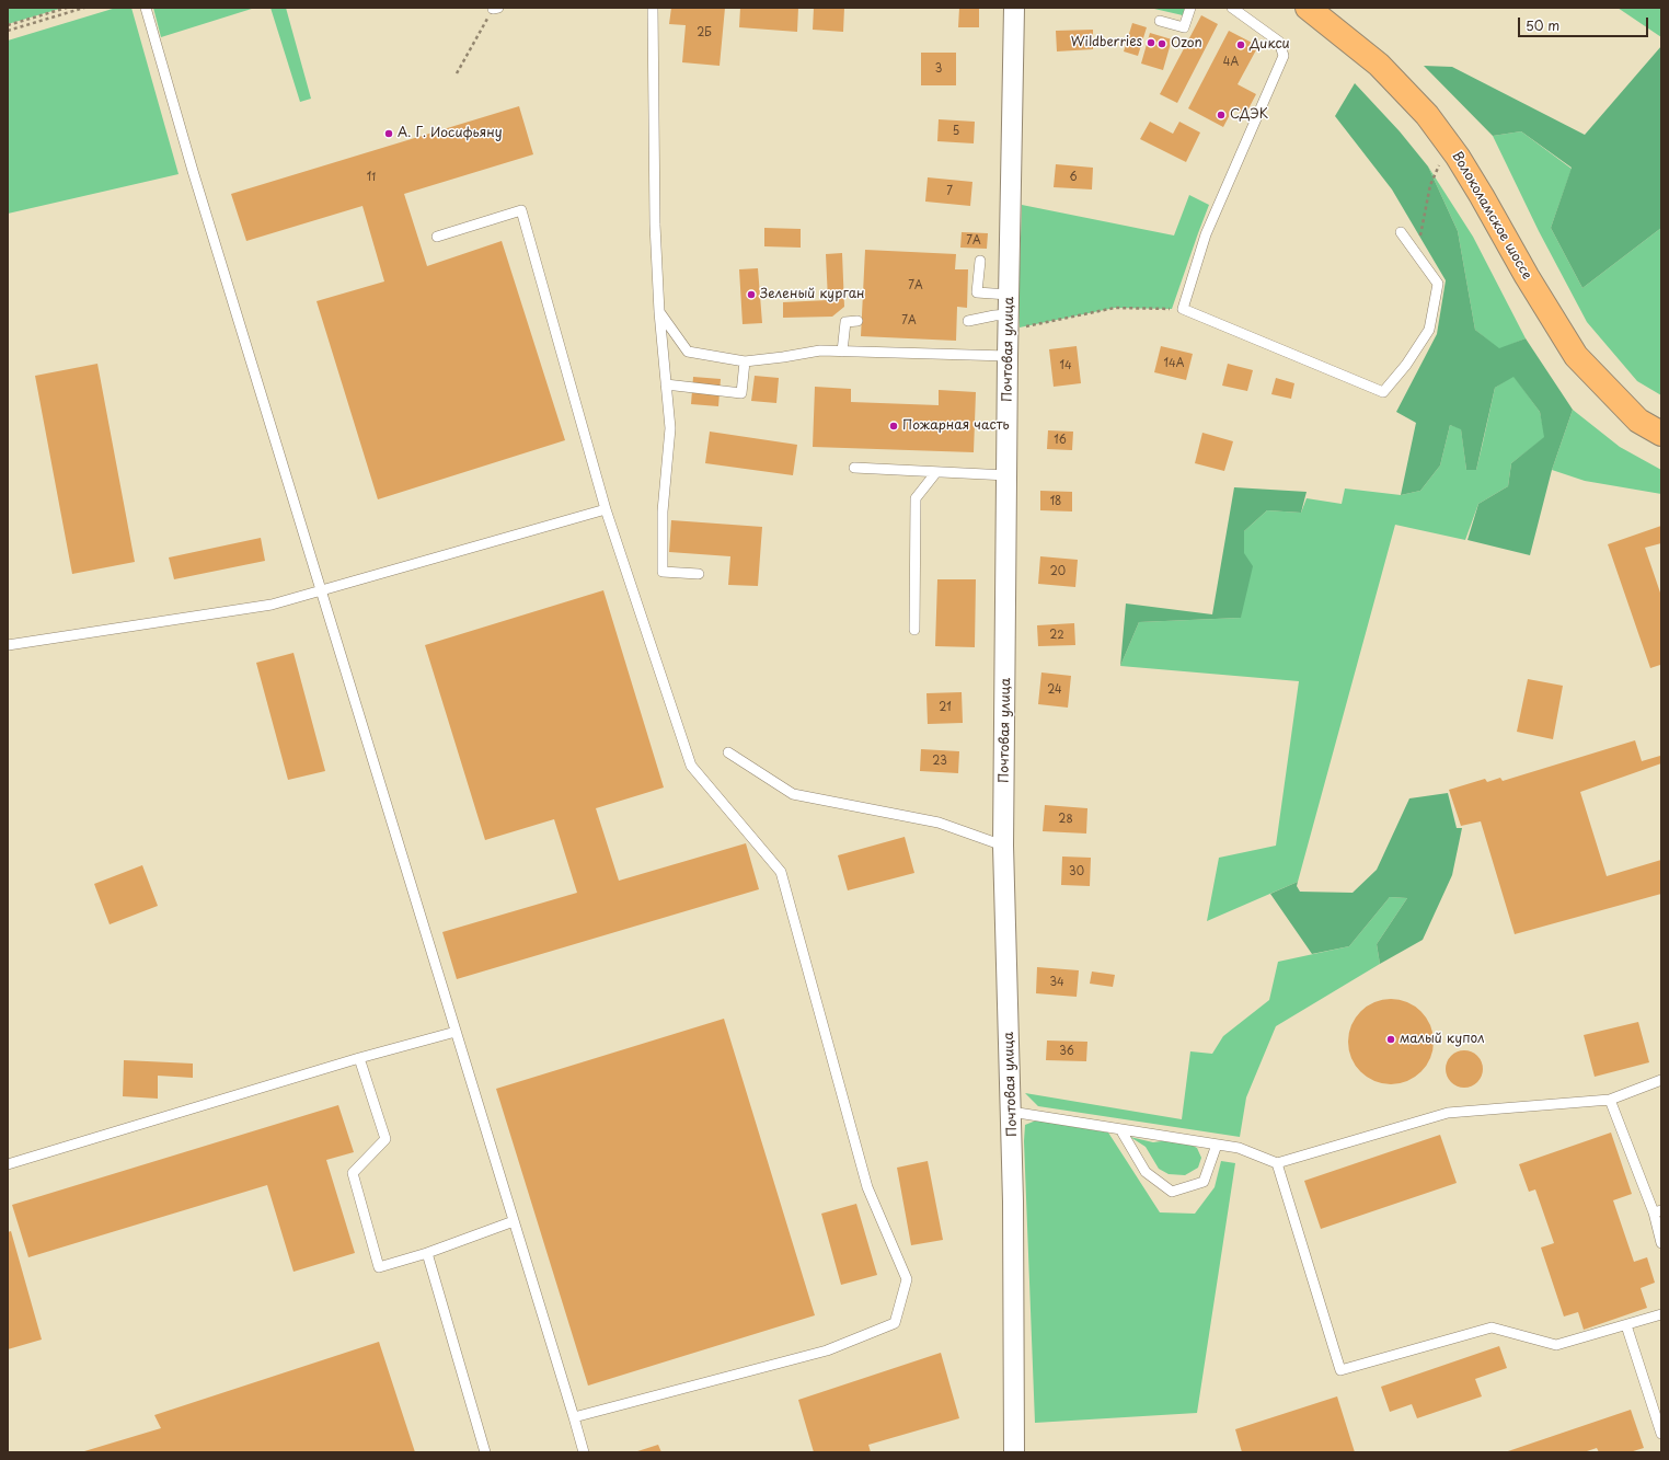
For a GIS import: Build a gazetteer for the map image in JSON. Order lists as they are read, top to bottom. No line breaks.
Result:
{"streets":{"main road":["Волоколамское шоссе"],"street":["Почтовая улица"]},"places":["Wildberries","Ozon","Дикси","СДЭК","А. Г. Иосифьяну","Зеленый курган","Пожарная часть","малый купол"],"house_numbers":["2Б","4А","3","5","11","6","7","7А","7А","7А","14А","14","16","18","20","22","24","21","23","28","30","34","36"],"scale_bar":"50 m"}
